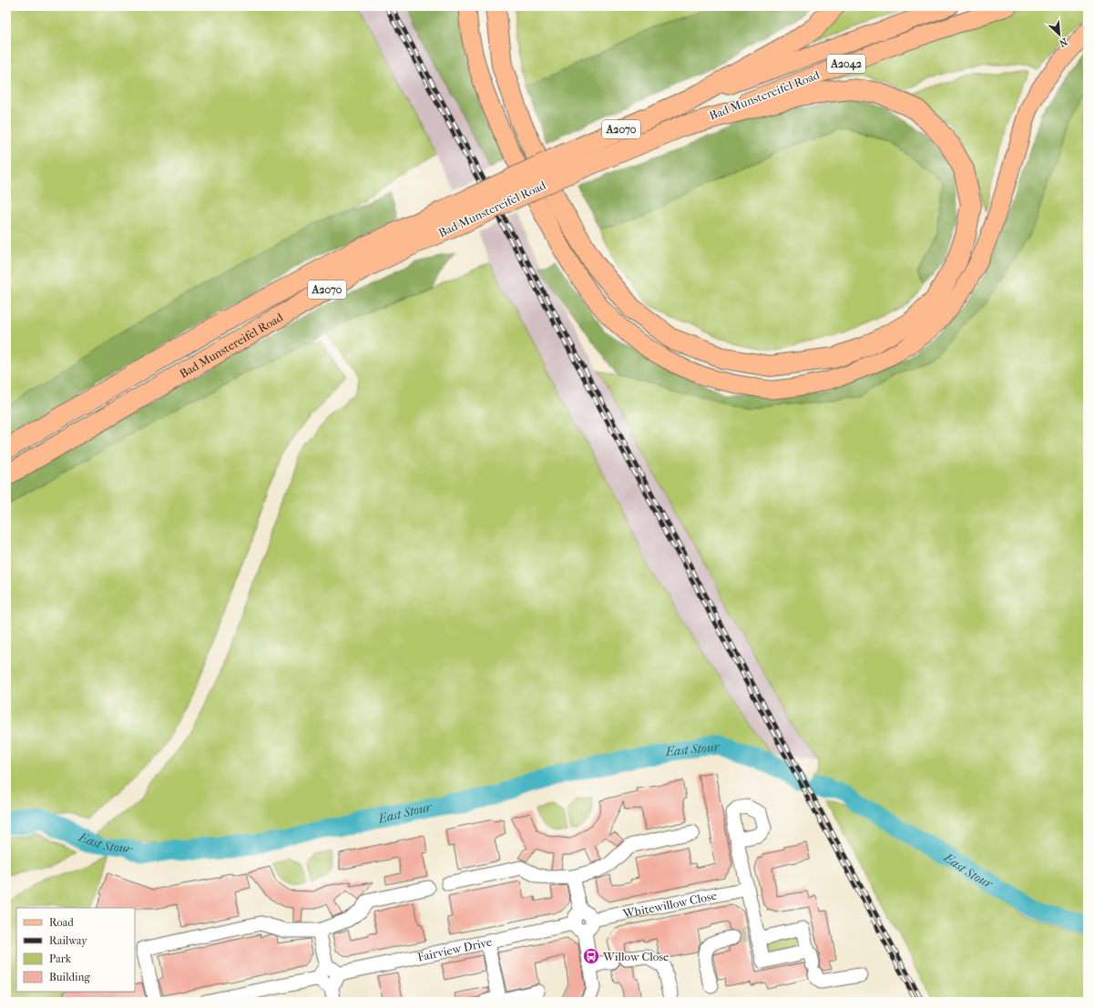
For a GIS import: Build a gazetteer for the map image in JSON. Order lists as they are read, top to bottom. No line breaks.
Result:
{"streets":{"highway":["Bad Munstereifel Road","A2070"],"main road":["A2042"],"street":["Whitewillow Close","Fairview Drive"]},"crossings":[["Whitewillow Close","Fairview Drive"]],"water":["East Stour"],"places":{"bus stop":["Willow Close"]},"legend":["Road","Railway","Park","Building"],"north":"bottom right"}
